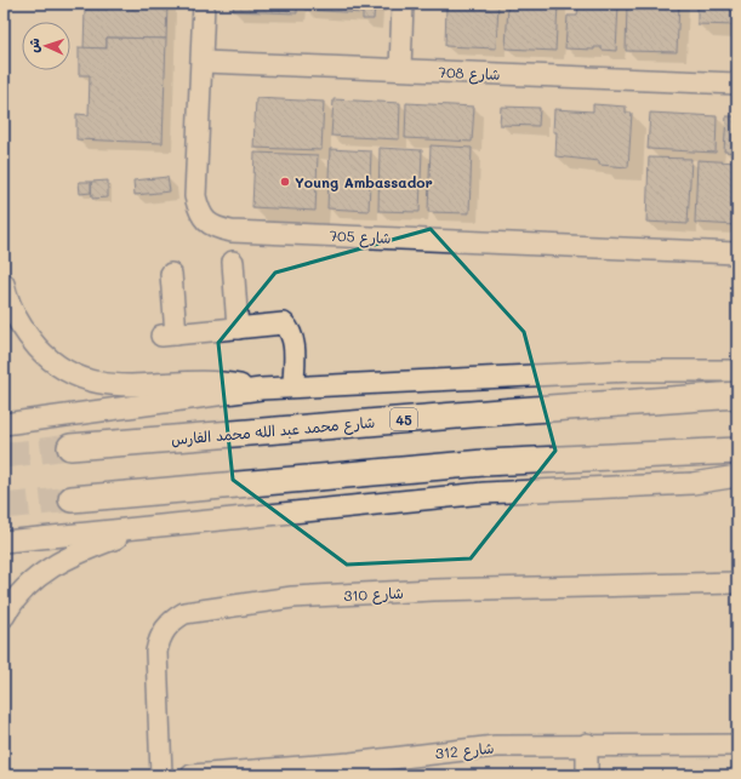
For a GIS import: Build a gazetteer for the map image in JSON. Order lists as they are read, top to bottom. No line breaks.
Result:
{"streets":{"main road":["45","شارع محمد عبد الله محمد الفارس"],"street":["شارع 708","شارع 705","شارع 310","شارع 312"]},"crossings":[["شارع 708","شارع 705"]],"places":["Young Ambassador"],"north":"left"}
